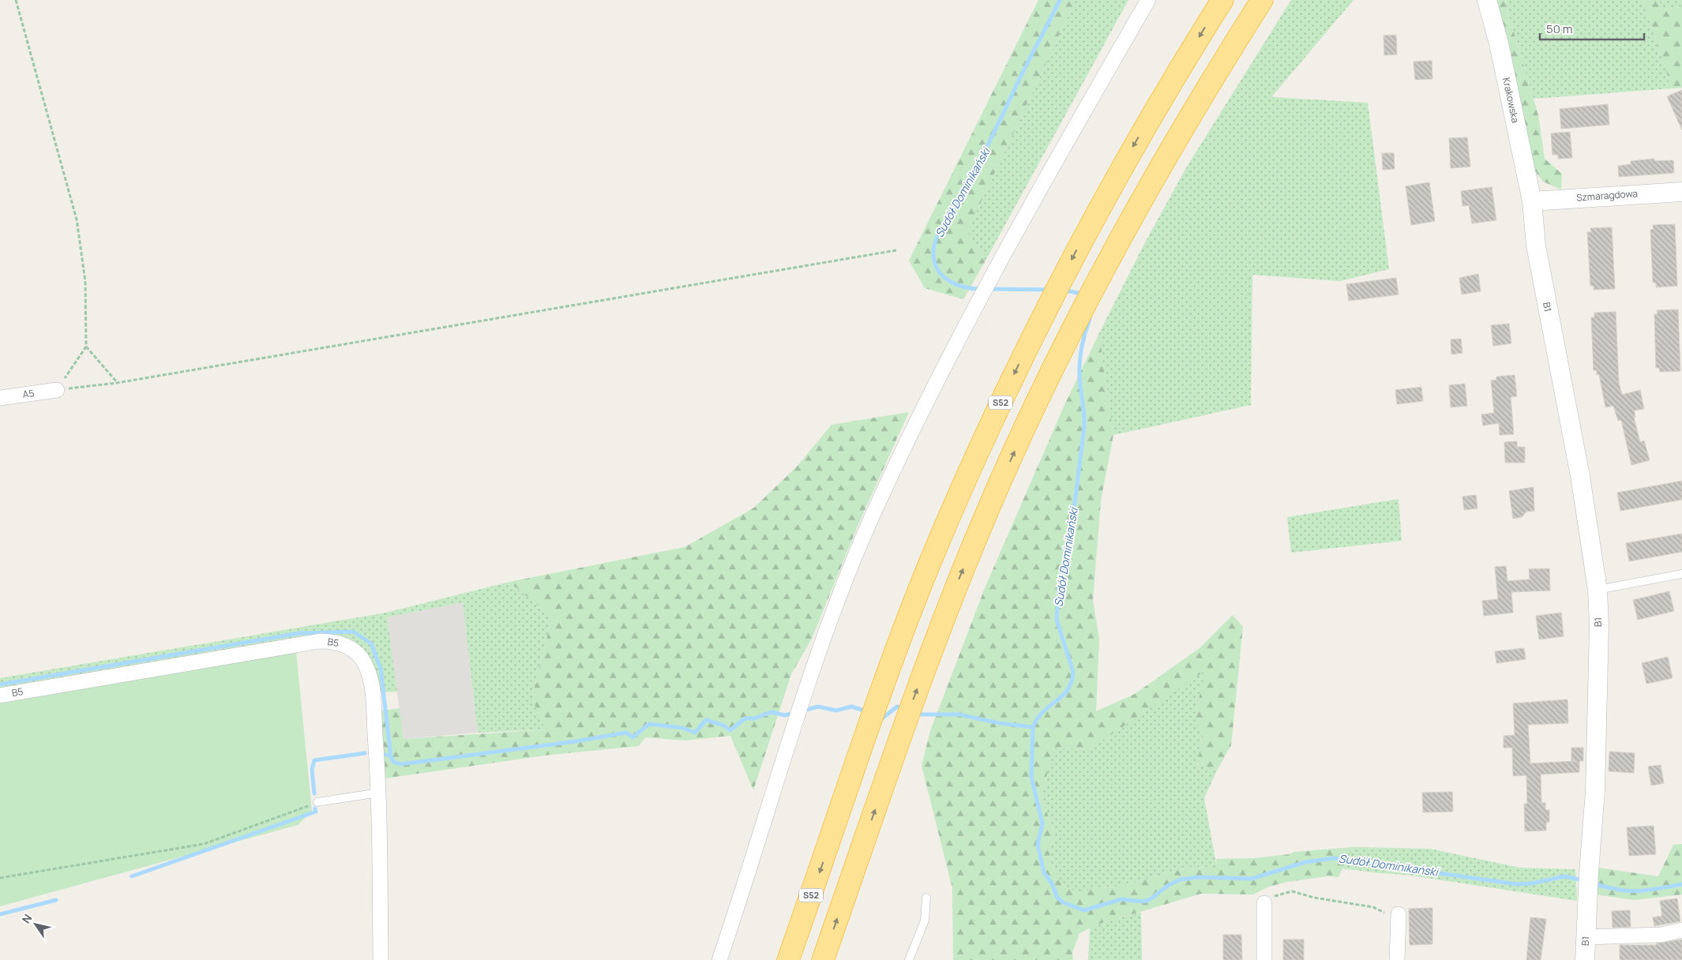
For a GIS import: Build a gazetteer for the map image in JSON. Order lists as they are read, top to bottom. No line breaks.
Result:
{"streets":{"highway":["S52"],"street":["Krakowska","Szmaragdowa","B1","A5","B5"]},"crossings":[["Krakowska","Szmaragdowa"],["Krakowska","B1"]],"water":["Sudół Dominikański"],"scale_bar":"50 m","north":"top left"}
